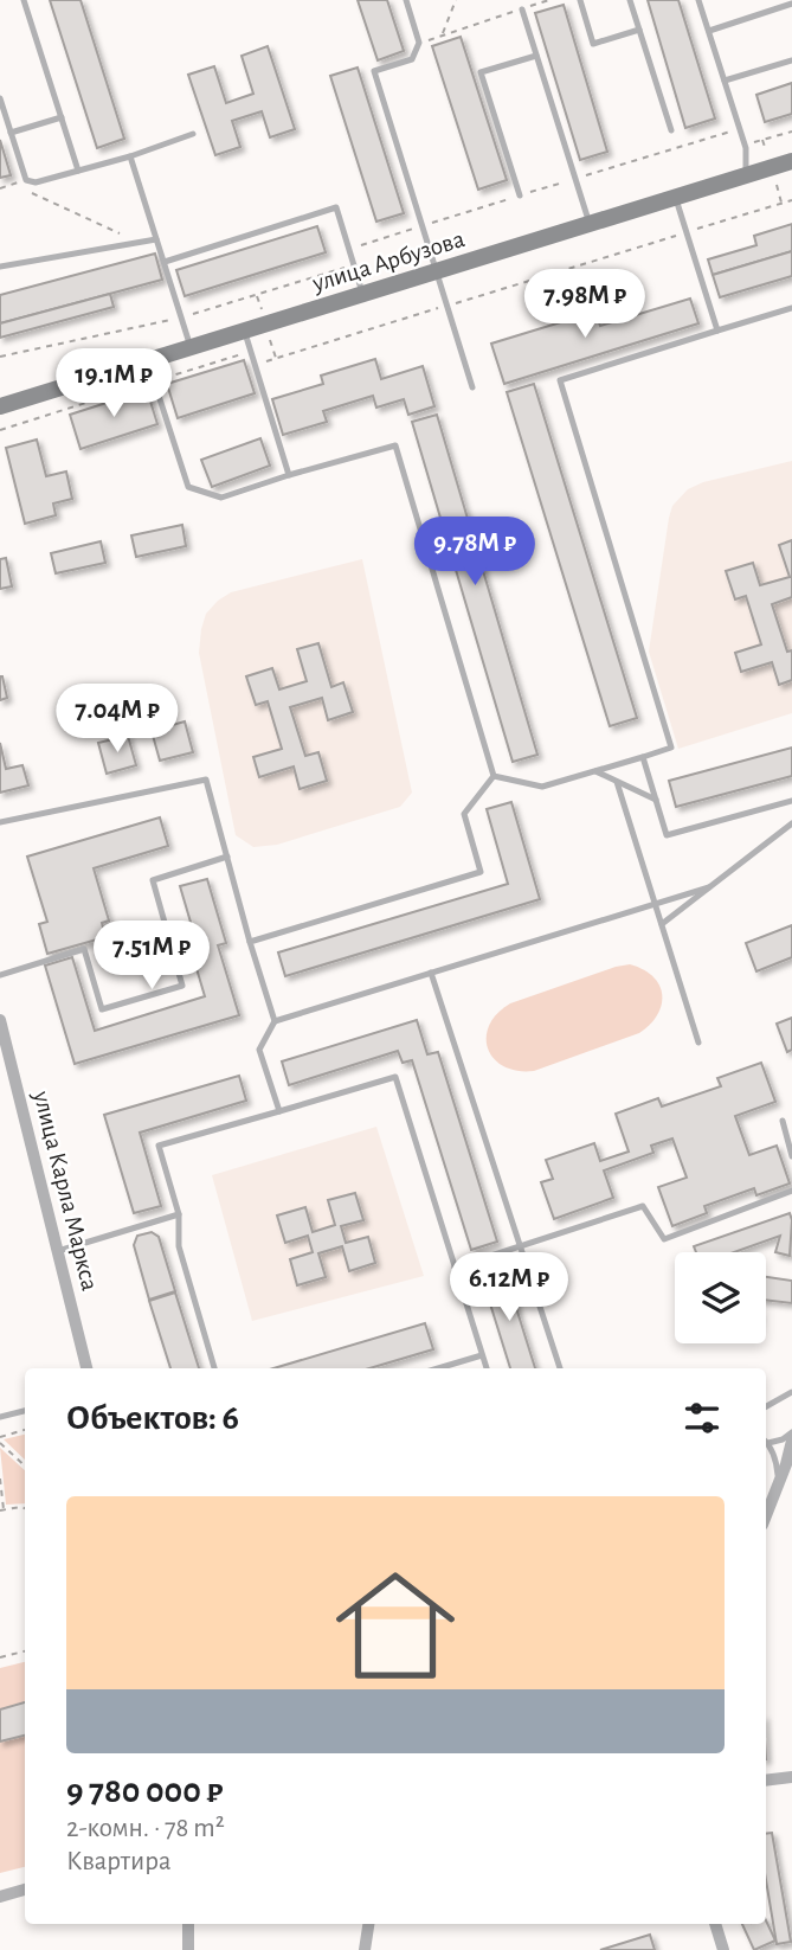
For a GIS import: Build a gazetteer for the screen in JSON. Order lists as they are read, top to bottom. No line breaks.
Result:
{"streets":{"street":["улица Арбузова","улица Карла Маркса"]},"page":{"price":["7.98M ₽","19.1M ₽","9.78M ₽","7.04M ₽","7.51M ₽","6.12M ₽"],"heading":"Объектов: 6","list":[{"name":"9 780 000 ₽","note":"2-комн. · 78 m² · Квартира"}]}}
